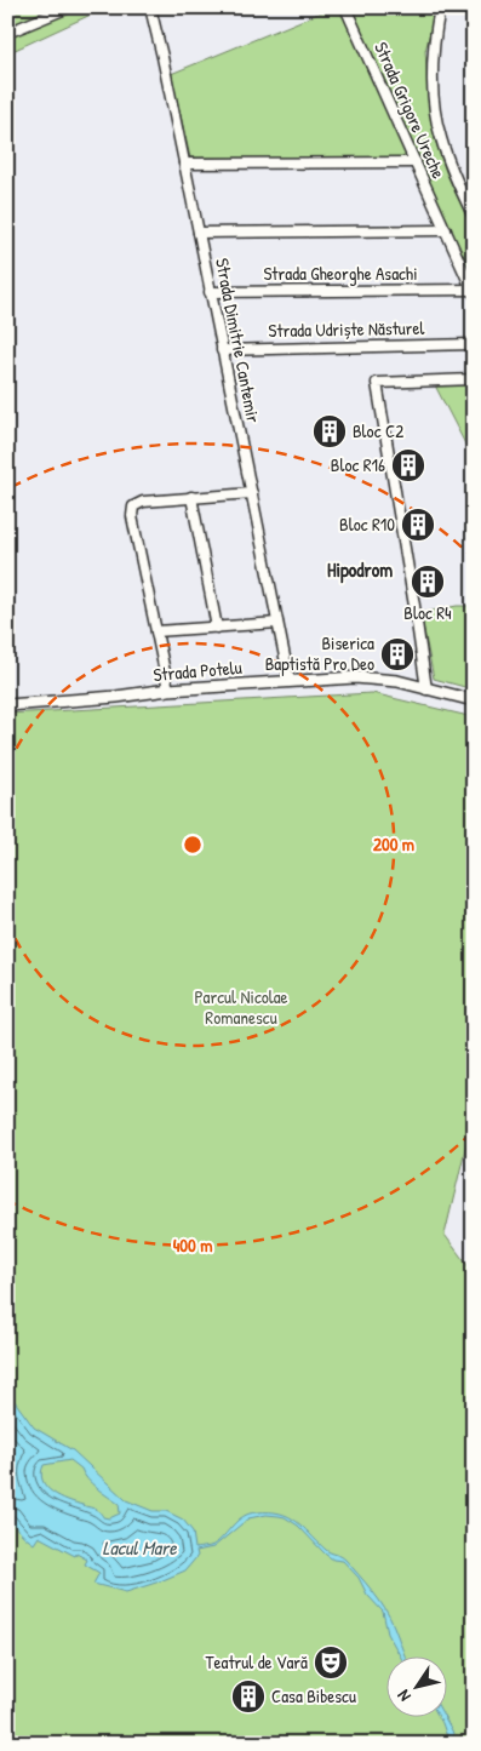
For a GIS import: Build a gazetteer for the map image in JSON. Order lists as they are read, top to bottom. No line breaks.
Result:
{"streets":{"main road":["Strada Potelu"],"street":["Strada Grigore Ureche","Strada Gheorghe Asachi","Strada Udriște Năsturel","Strada Dimitrie Cantemir"]},"crossings":[["Strada Grigore Ureche","Strada Gheorghe Asachi"],["Strada Gheorghe Asachi","Strada Dimitrie Cantemir"],["Strada Udriște Năsturel","Strada Dimitrie Cantemir"],["Strada Dimitrie Cantemir","Strada Potelu"]],"districts":["Hipodrom"],"water":["Lacul Mare"],"parks":["Parcul Nicolae Romanescu"],"places":{"building":["Bloc C2","Bloc R16","Bloc R10","Bloc R4","Biserica Baptistă Pro Deo","Casa Bibescu"],"theatre":["Teatrul de Vară"]},"north":"bottom left","rings":["200 m","400 m"]}
